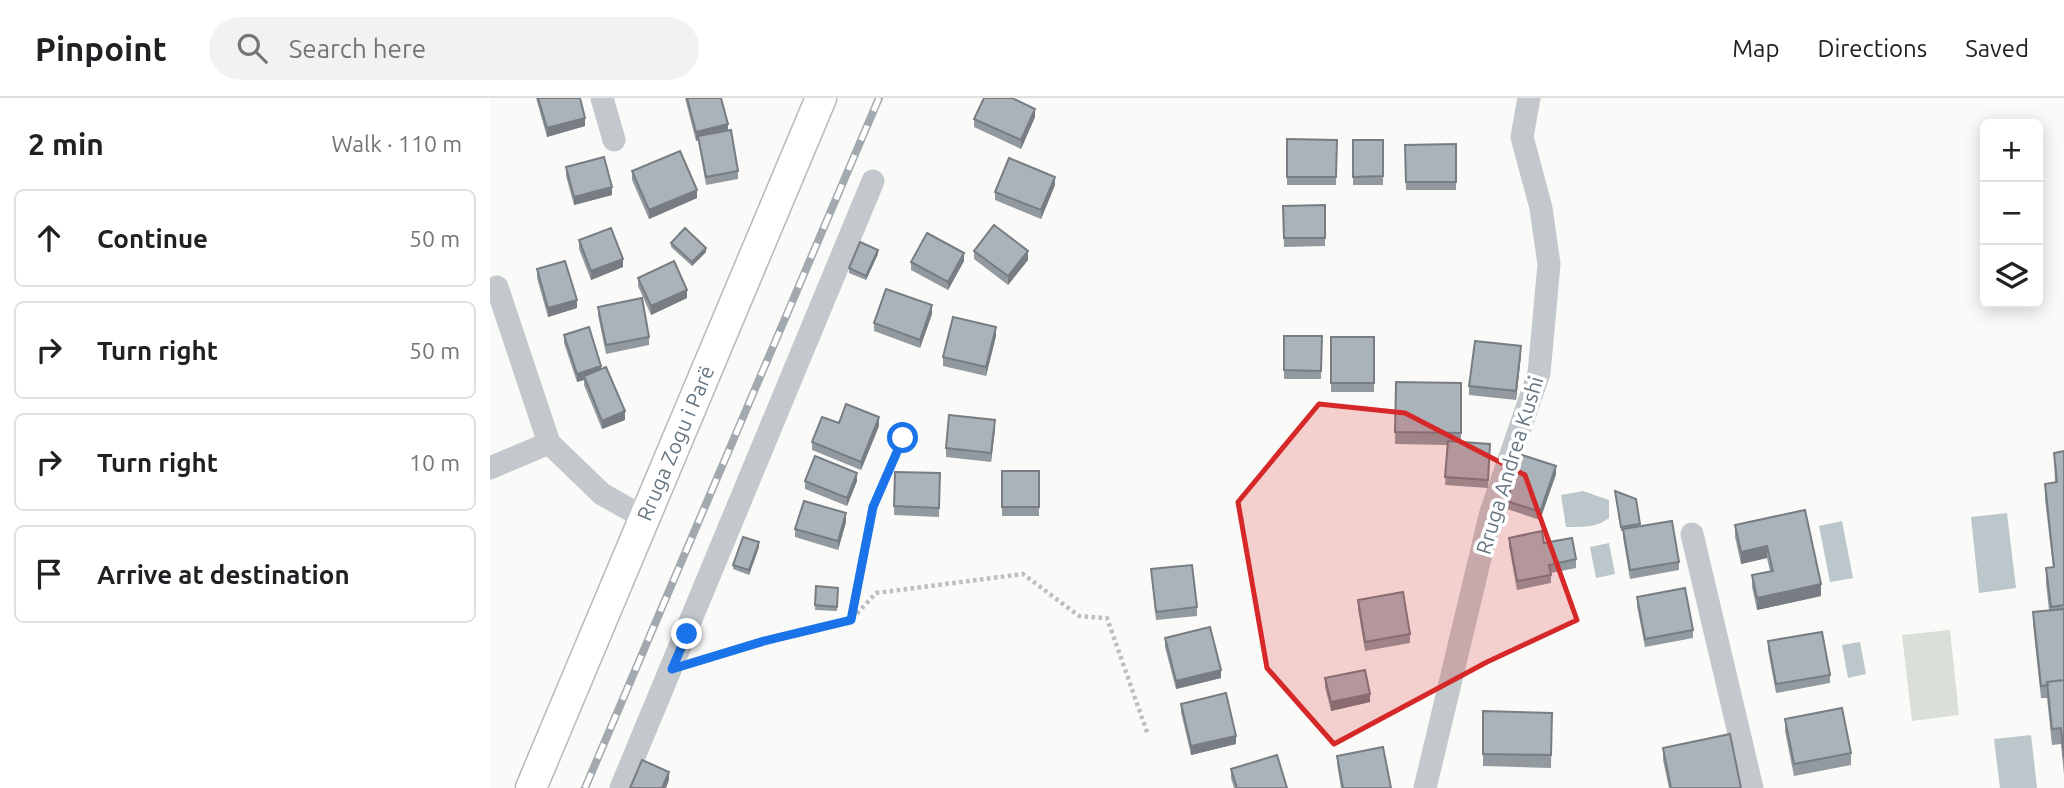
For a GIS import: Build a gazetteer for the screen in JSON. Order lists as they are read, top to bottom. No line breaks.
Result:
{"streets":{"main road":["Rruga Zogu i Parë"],"street":["Rruga Andrea Kushi"]},"page":{"header":"Pinpoint","search":"Search here","nav":["Map","Directions","Saved"],"heading":["2 min","Walk · 110 m"],"map_buttons":["+","−"],"list":[["Continue","50 m"],["Turn right","50 m"],["Turn right","10 m"],"Arrive at destination"]}}
